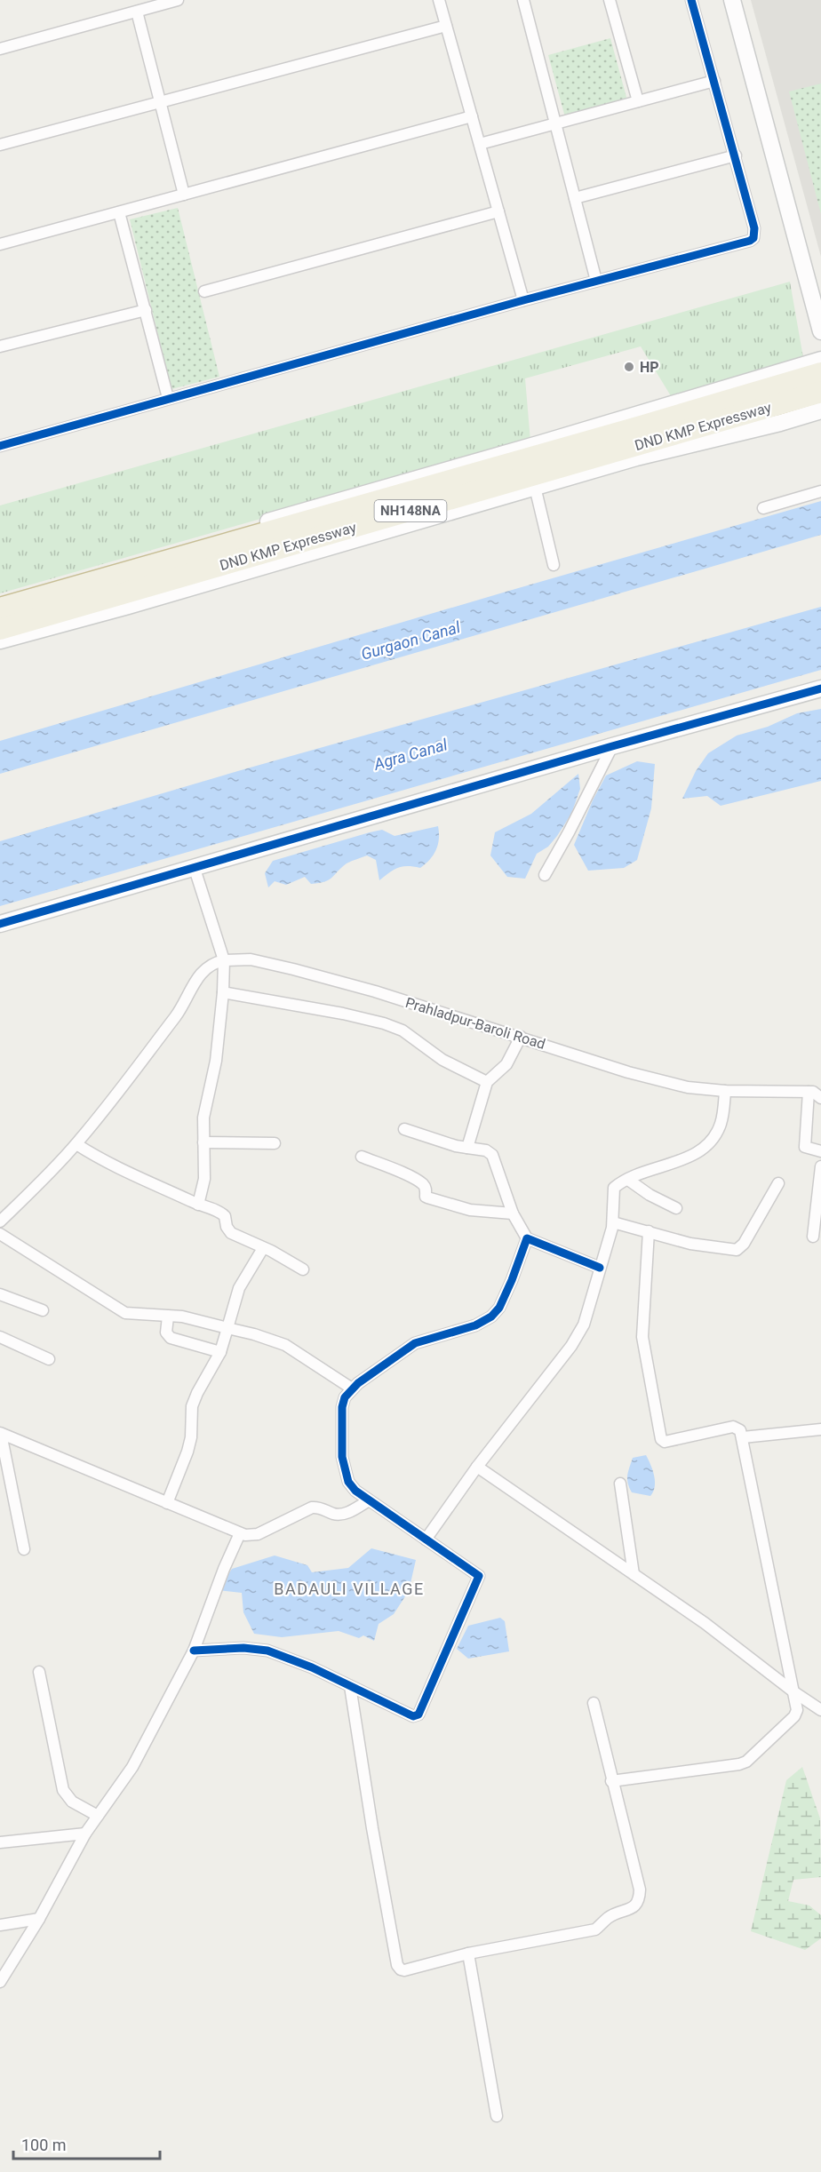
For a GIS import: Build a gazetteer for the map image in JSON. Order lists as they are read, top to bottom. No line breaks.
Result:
{"streets":{"highway":["DND KMP Expressway","NH148NA"],"street":["Prahladpur-Baroli Road"]},"districts":["BADAULI VILLAGE"],"water":["Gurgaon Canal","Agra Canal"],"places":["HP"],"scale_bar":"100 m"}
